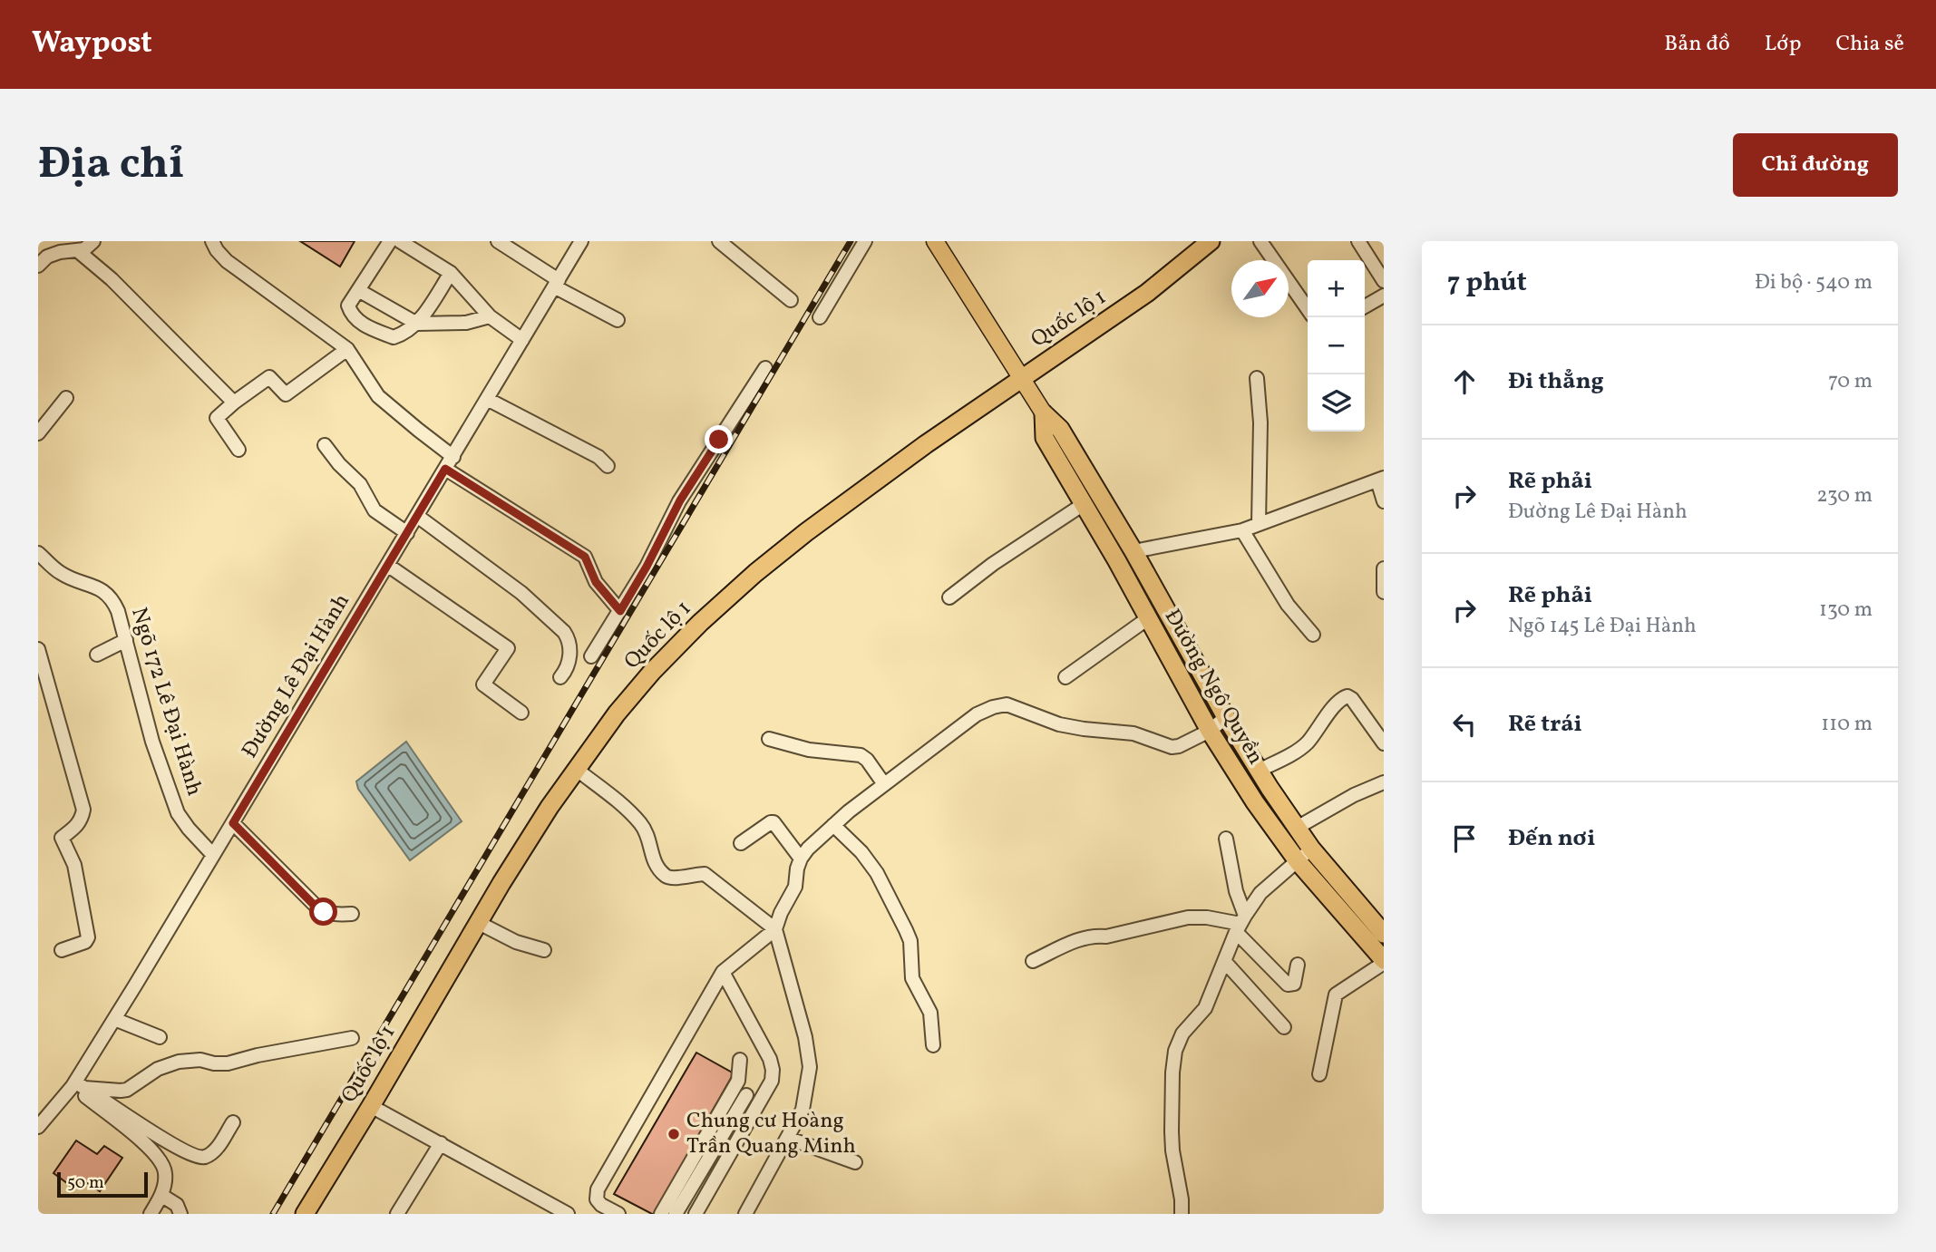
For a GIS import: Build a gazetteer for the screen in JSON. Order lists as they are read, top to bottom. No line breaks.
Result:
{"streets":{"highway":["Quốc lộ 1","Đường Ngô Quyền"],"street":["Đường Lê Đại Hành","Ngõ 172 Lê Đại Hành"]},"crossings":[["Quốc lộ 1","Đường Ngô Quyền"],["Đường Lê Đại Hành","Ngõ 172 Lê Đại Hành"]],"places":["Chung cư Hoàng Trần Quang Minh"],"scale_bar":"50 m","north":"top right","page":{"header":"Waypost","nav":["Bản đồ","Lớp","Chia sẻ"],"buttons":"Chỉ đường","title":"Địa chỉ","heading":["7 phút","Đi bộ · 540 m"],"map_buttons":["+","−"],"list":[["Đi thẳng","70 m"],["Rẽ phải","Đường Lê Đại Hành","230 m"],["Rẽ phải","Ngõ 145 Lê Đại Hành","130 m"],["Rẽ trái","110 m"],"Đến nơi"],"scale":"50 m"}}
